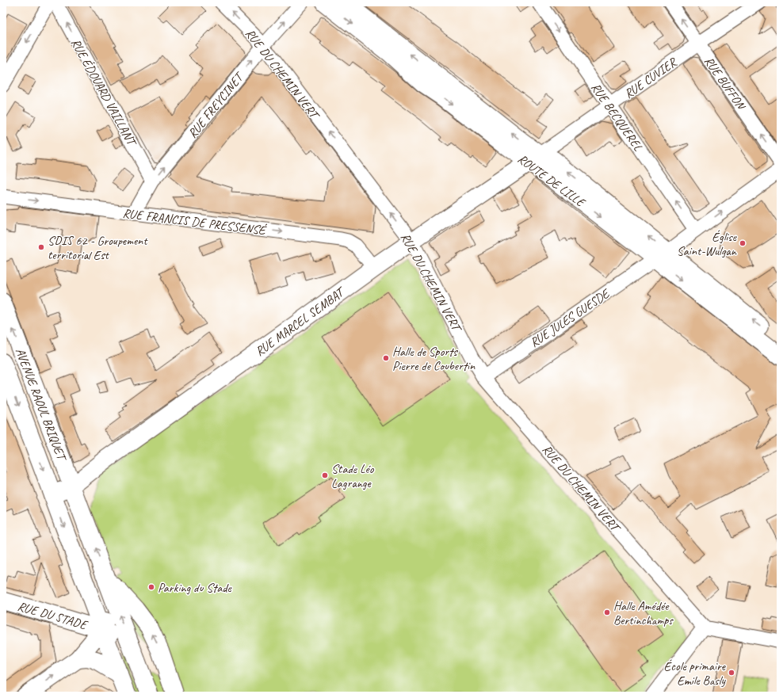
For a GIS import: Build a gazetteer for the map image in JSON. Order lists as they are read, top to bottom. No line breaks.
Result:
{"streets":{"main road":["ROUTE DE LILLE","RUE MARCEL SEMBAT","AVENUE RAOUL BRIQUET","RUE DU STADE"],"street":["RUE DU CHEMIN VERT","RUE CUVIER","RUE BUFFON","RUE ÉDOUARD VAILLANT","RUE FREYCINET","RUE BECQUEREL","RUE FRANCIS DE PRESSENSÉ","RUE JULES GUESDE"]},"crossings":[["RUE DU CHEMIN VERT","RUE FREYCINET"],["RUE DU CHEMIN VERT","RUE JULES GUESDE"],["RUE DU CHEMIN VERT","RUE MARCEL SEMBAT"],["RUE CUVIER","RUE BUFFON"],["RUE CUVIER","RUE BECQUEREL"],["RUE CUVIER","ROUTE DE LILLE"],["RUE CUVIER","RUE MARCEL SEMBAT"],["RUE ÉDOUARD VAILLANT","RUE FREYCINET"],["RUE FREYCINET","RUE FRANCIS DE PRESSENSÉ"],["RUE BECQUEREL","RUE JULES GUESDE"],["ROUTE DE LILLE","RUE JULES GUESDE"],["ROUTE DE LILLE","RUE MARCEL SEMBAT"],["RUE FRANCIS DE PRESSENSÉ","RUE MARCEL SEMBAT"],["RUE MARCEL SEMBAT","AVENUE RAOUL BRIQUET"],["AVENUE RAOUL BRIQUET","RUE DU STADE"]],"one_way":["RUE DU CHEMIN VERT","RUE BUFFON","RUE ÉDOUARD VAILLANT","RUE FREYCINET","RUE FRANCIS DE PRESSENSÉ"],"places":["Église Saint-Wulgan","SDIS 62 - Groupement territorial Est","Halle de Sports Pierre de Coubertin","Stade Léo Lagrange","Parking du Stade","Halle Amédée Bertinchamps","École primaire Emile Basly"]}
